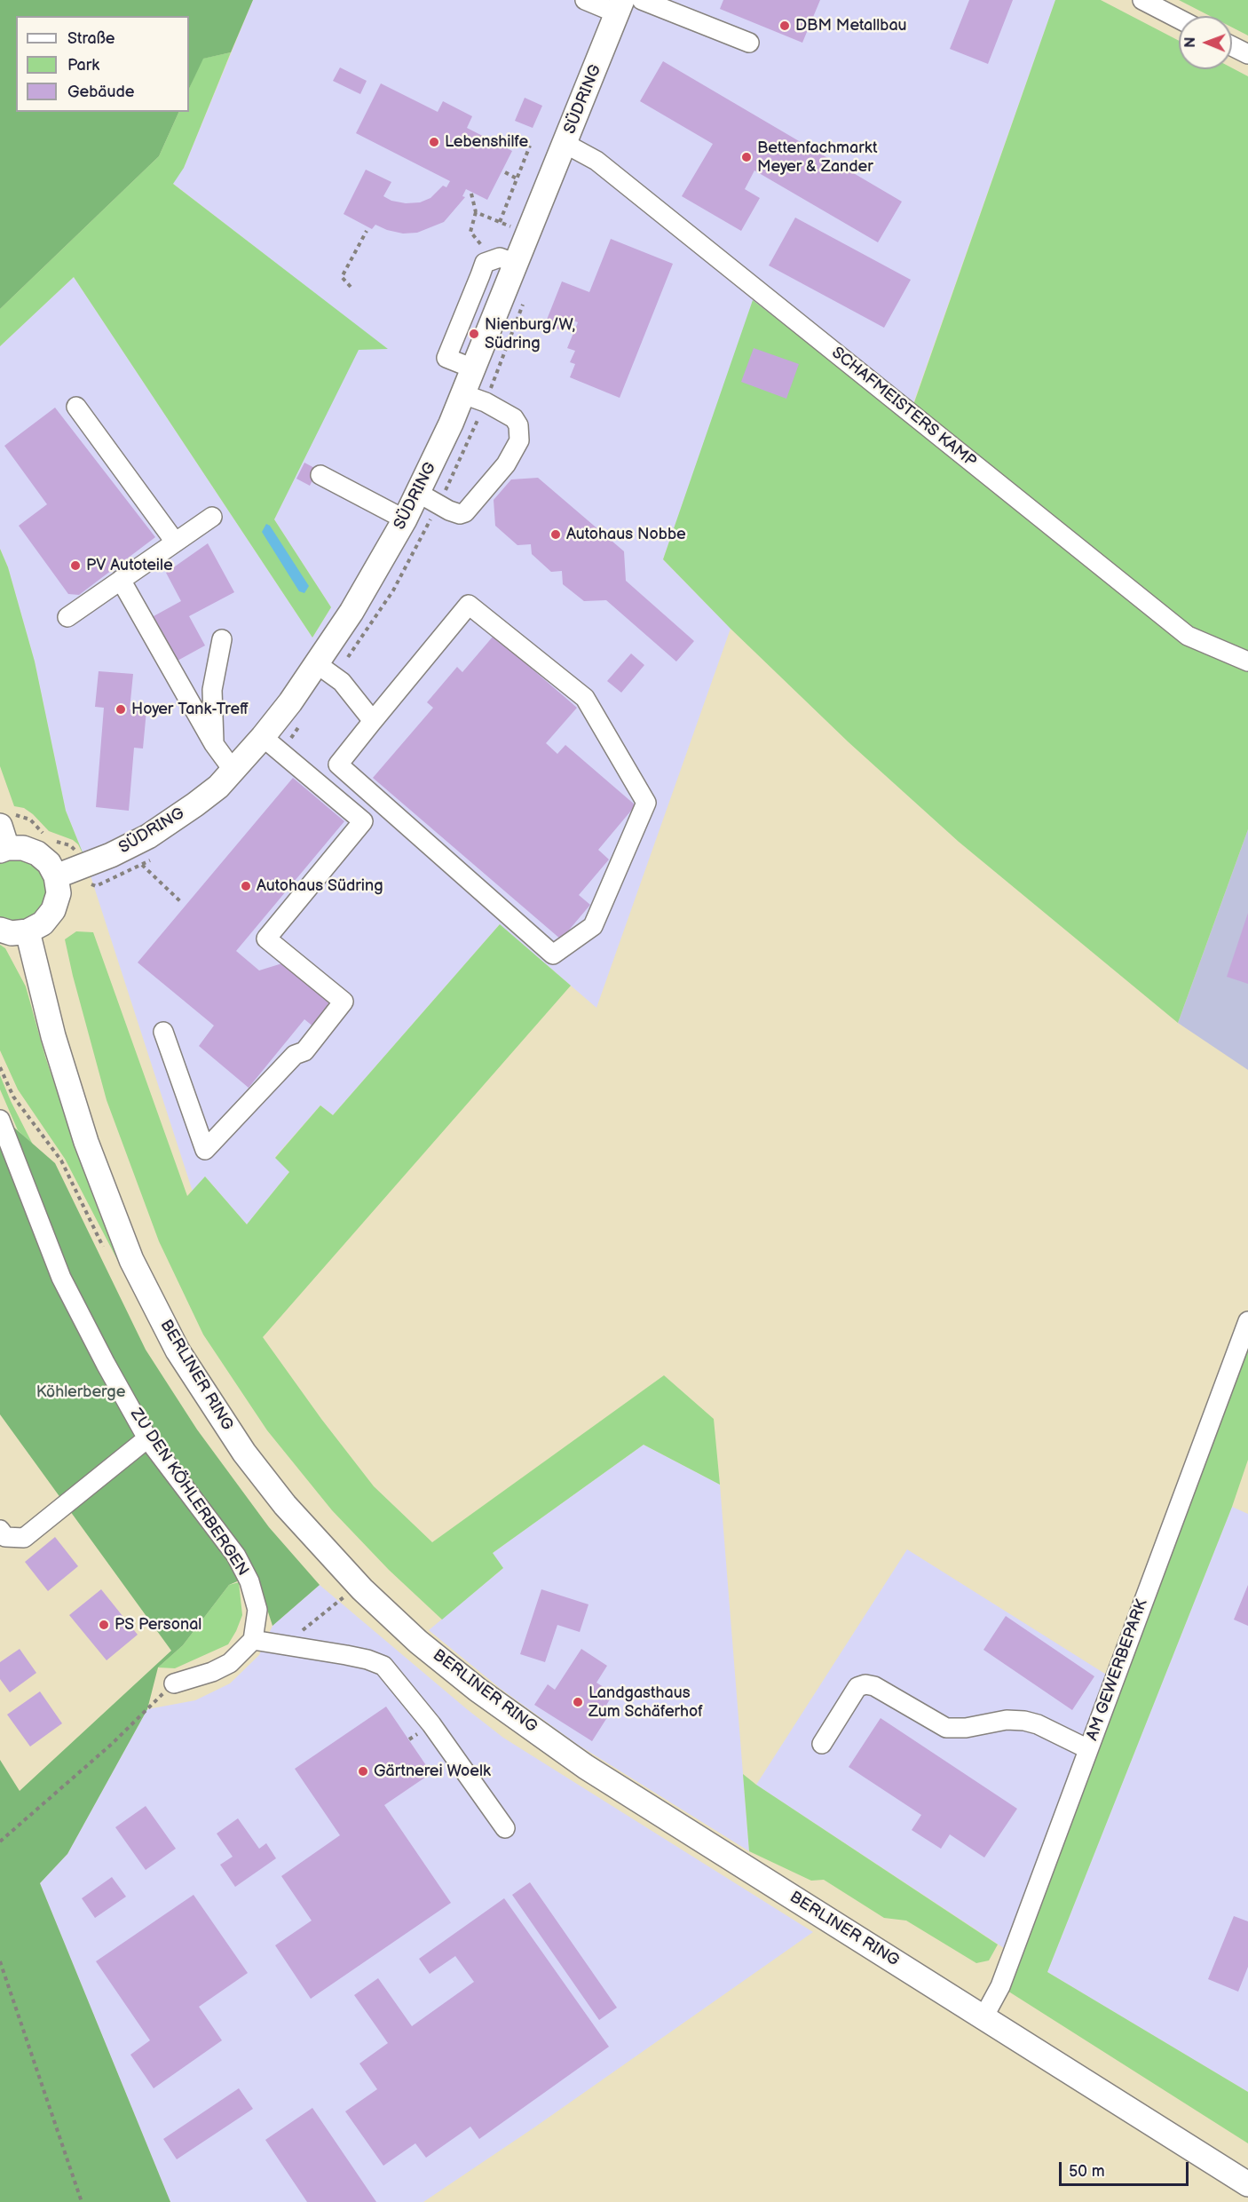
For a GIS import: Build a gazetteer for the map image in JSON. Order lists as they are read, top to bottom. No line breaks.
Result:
{"streets":{"main road":["SÜDRING","BERLINER RING"],"street":["SCHAFMEISTERS KAMP","ZU DEN KÖHLERBERGEN","AM GEWERBEPARK"]},"crossings":[["SÜDRING","SCHAFMEISTERS KAMP"],["BERLINER RING","AM GEWERBEPARK"]],"parks":["Köhlerberge"],"places":["DBM Metallbau","Lebenshilfe","Bettenfachmarkt Meyer & Zander","Nienburg/W, Südring","Autohaus Nobbe","PV Autoteile","Hoyer Tank-Treff","Autohaus Südring","PS Personal","Landgasthaus Zum Schäferhof","Gärtnerei Woelk"],"legend":["Straße","Park","Gebäude"],"scale_bar":"50 m","north":"left"}
